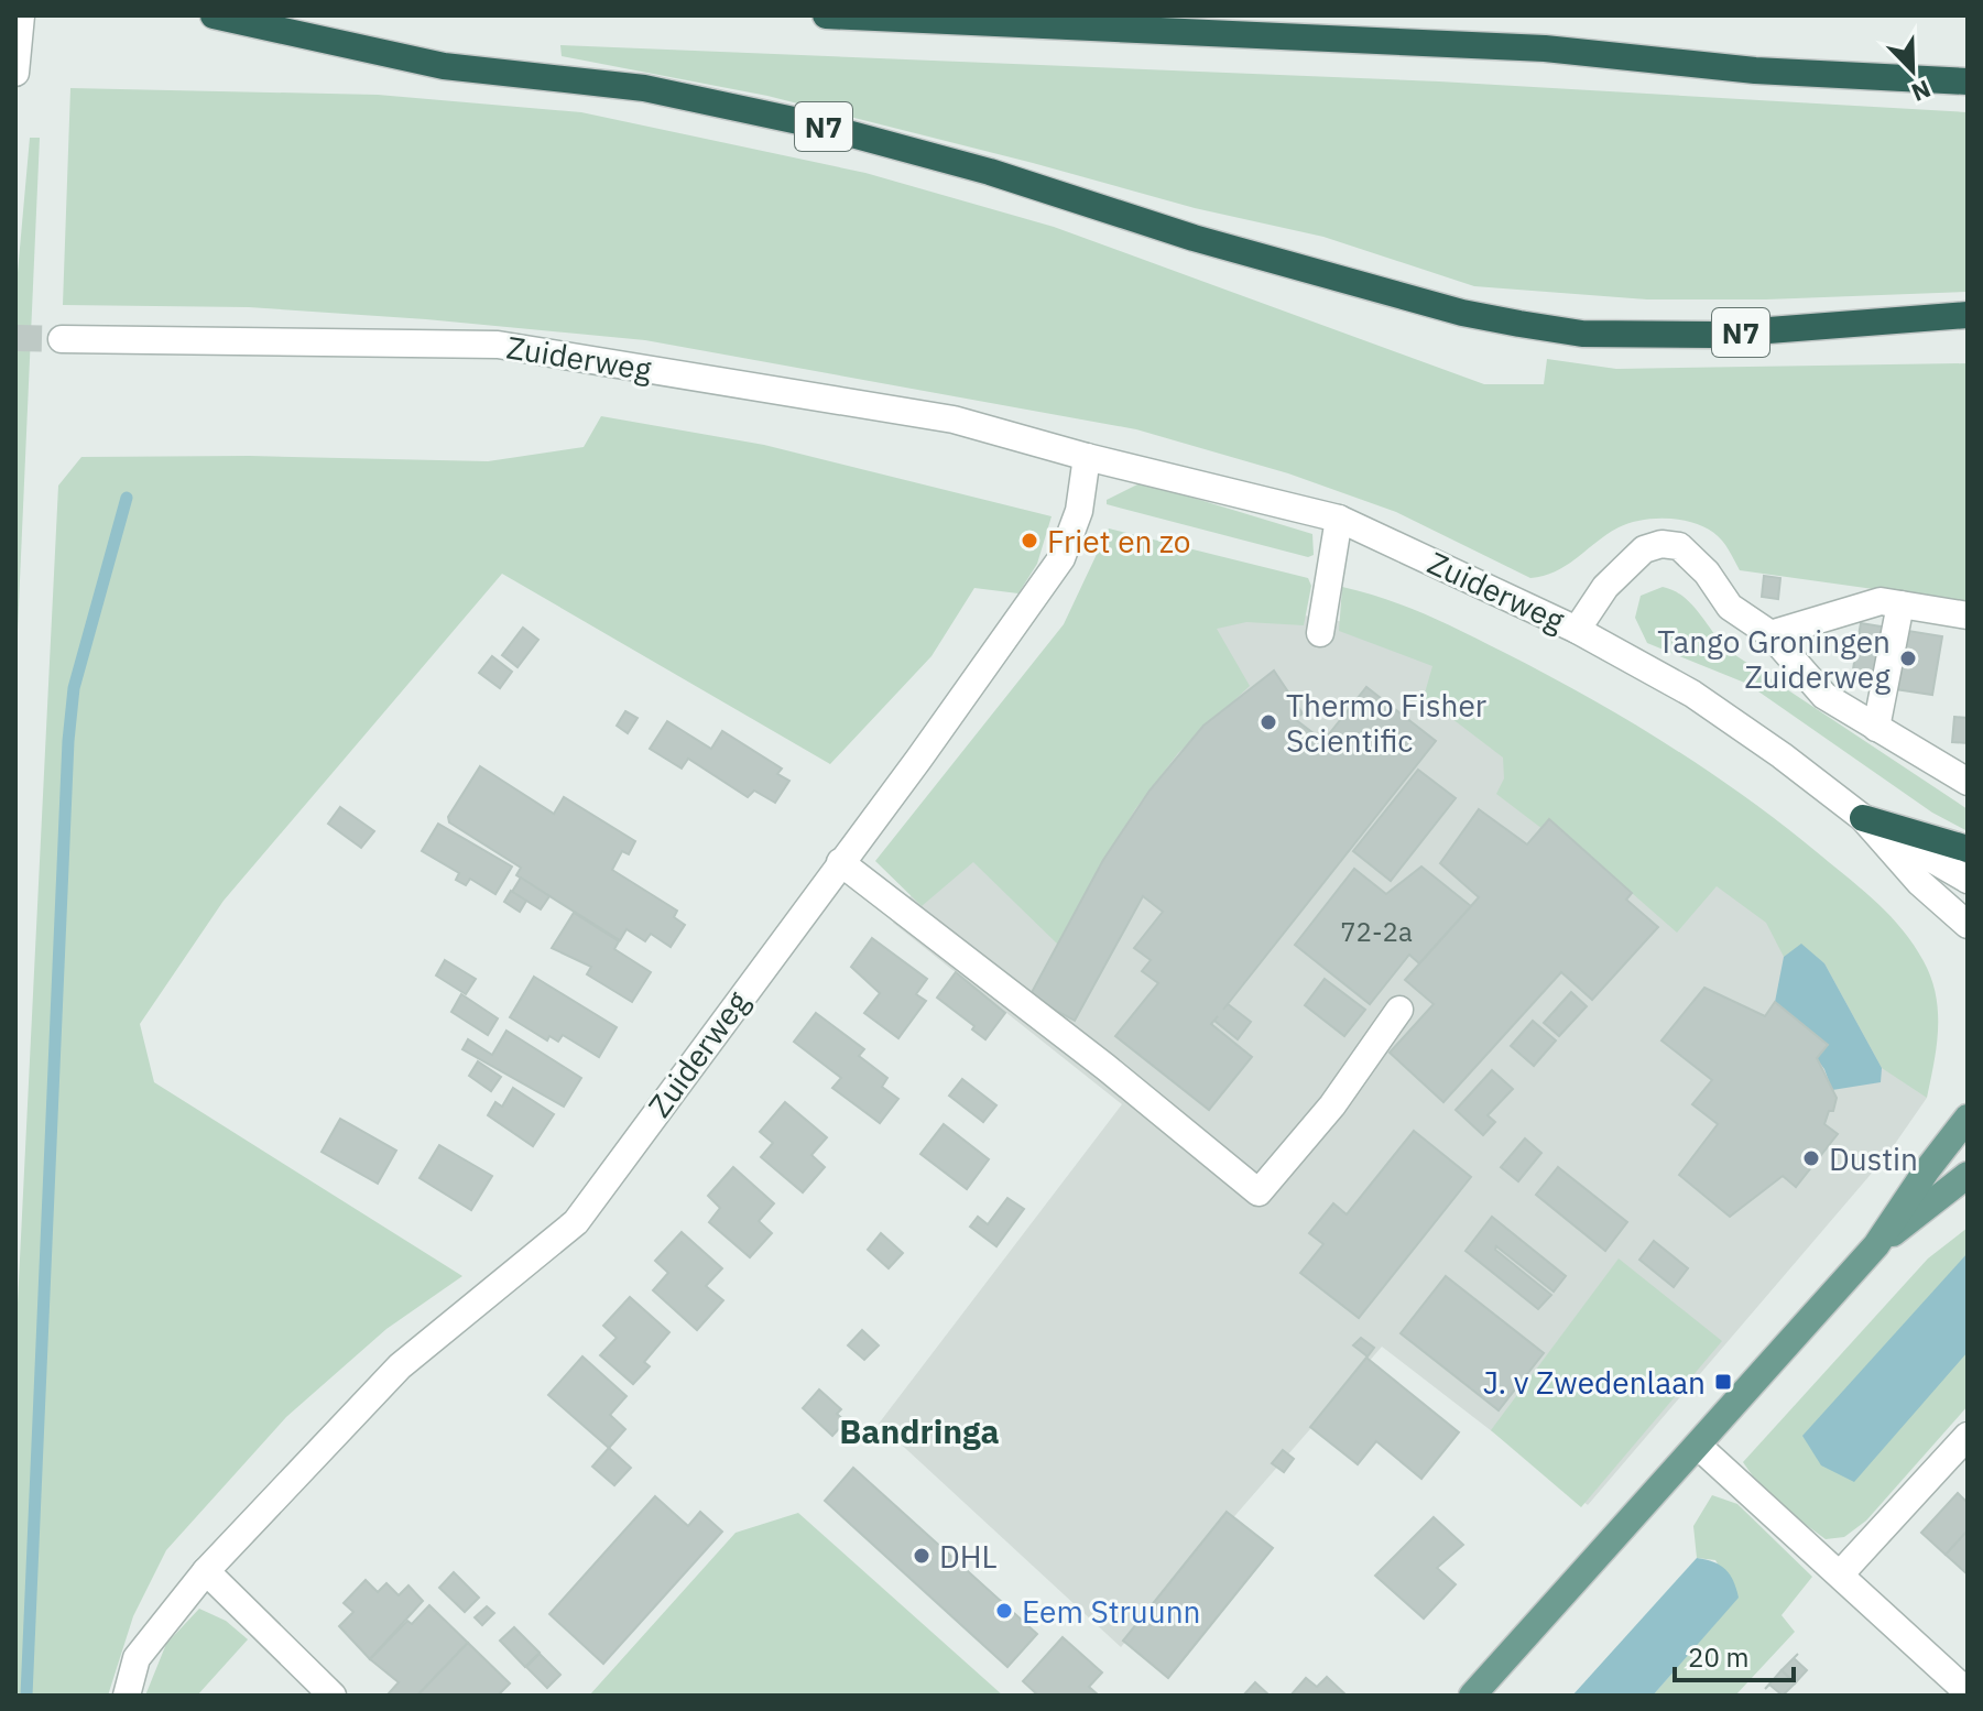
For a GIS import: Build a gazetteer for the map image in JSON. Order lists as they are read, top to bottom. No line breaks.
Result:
{"streets":{"highway":["N7"],"street":["Zuiderweg"]},"districts":["Bandringa"],"places":{"other":["Friet en zo","Tango Groningen Zuiderweg","Thermo Fisher Scientific","Dustin","DHL","Eem Struunn"],"transit":["J. v Zwedenlaan"]},"house_numbers":["72-2a"],"scale_bar":"20 m","north":"bottom right"}
